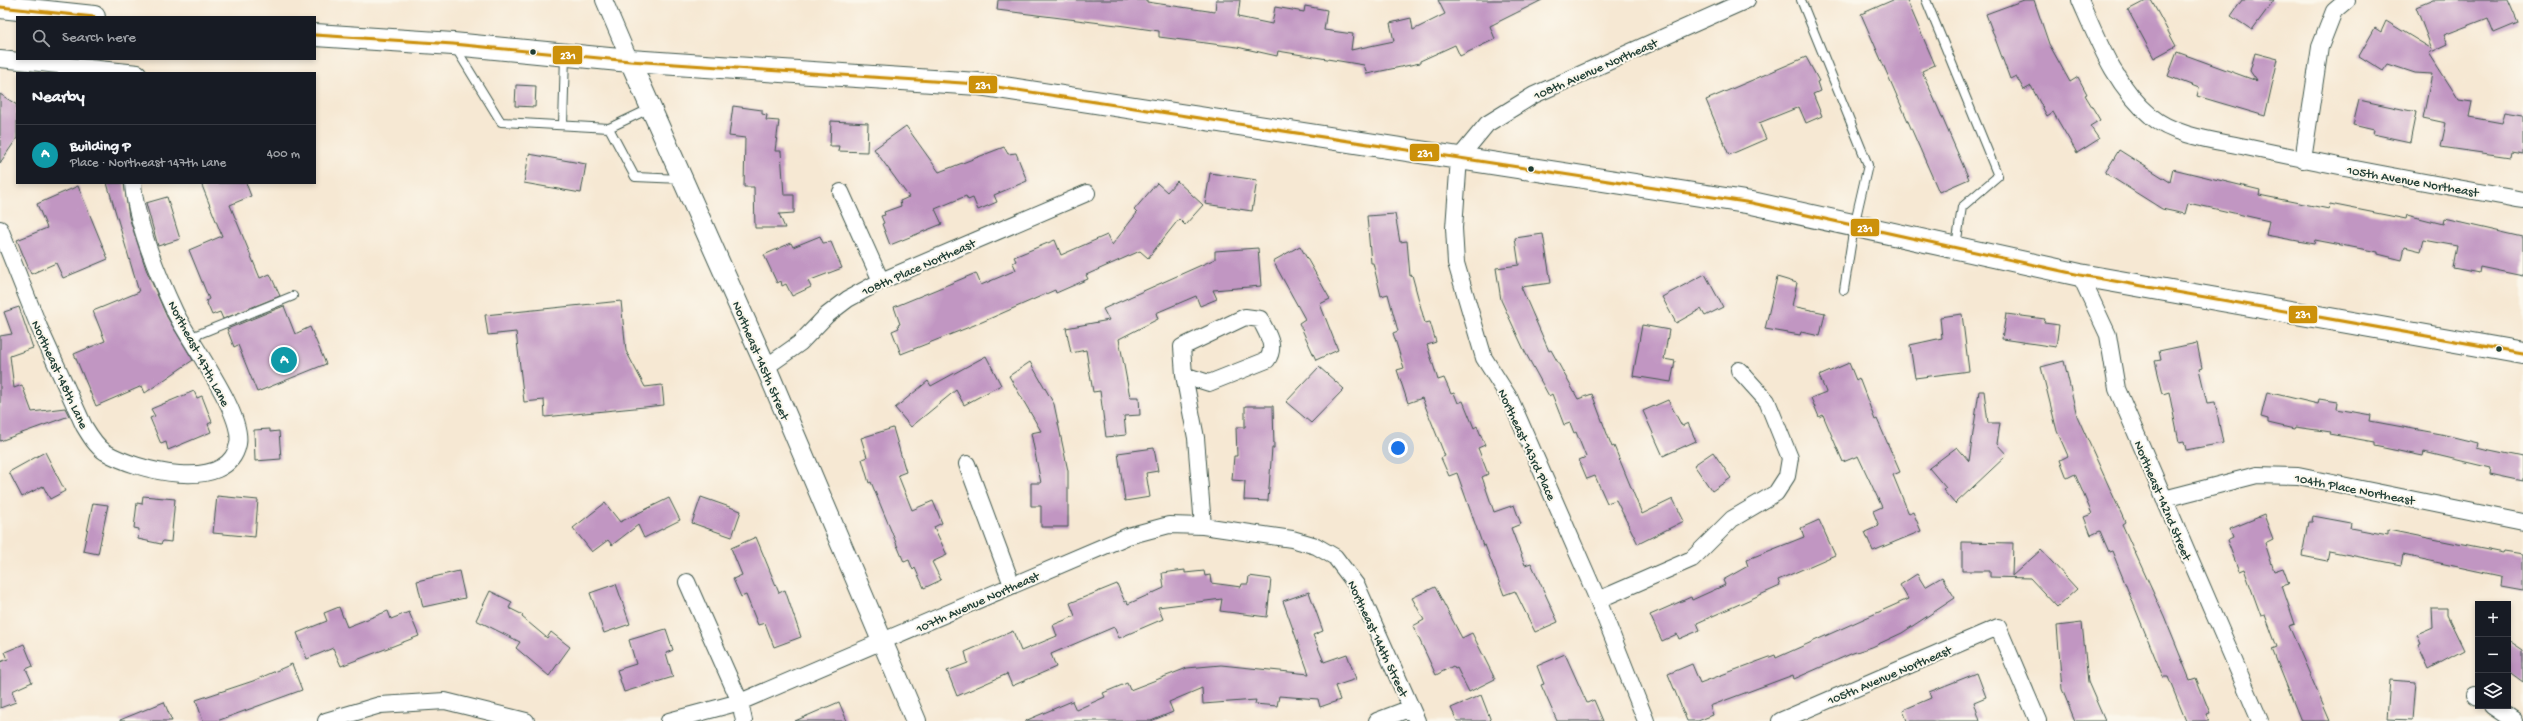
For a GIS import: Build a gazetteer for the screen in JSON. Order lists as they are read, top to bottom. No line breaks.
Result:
{"streets":{"street":["108th Avenue Northeast","105th Avenue Northeast","108th Place Northeast","Northeast 147th Lane","Northeast 145th Street","Northeast 148th Lane","Northeast 143rd Place","104th Place Northeast","Northeast 142nd Street","107th Avenue Northeast","Northeast 144th Street"]},"crossings":[["108th Avenue Northeast","Northeast 143rd Place"],["108th Place Northeast","Northeast 145th Street"],["Northeast 147th Lane","Northeast 148th Lane"],["Northeast 145th Street","107th Avenue Northeast"],["104th Place Northeast","Northeast 142nd Street"],["107th Avenue Northeast","Northeast 144th Street"]],"lines":["transit line 231"],"page":{"search":"Search here","heading":"Nearby","list":[{"mark":"A","name":"Building P","note":"Place · Northeast 147th Lane","value":"400 m"}],"pins":"A","map_buttons":["+","−"]}}
